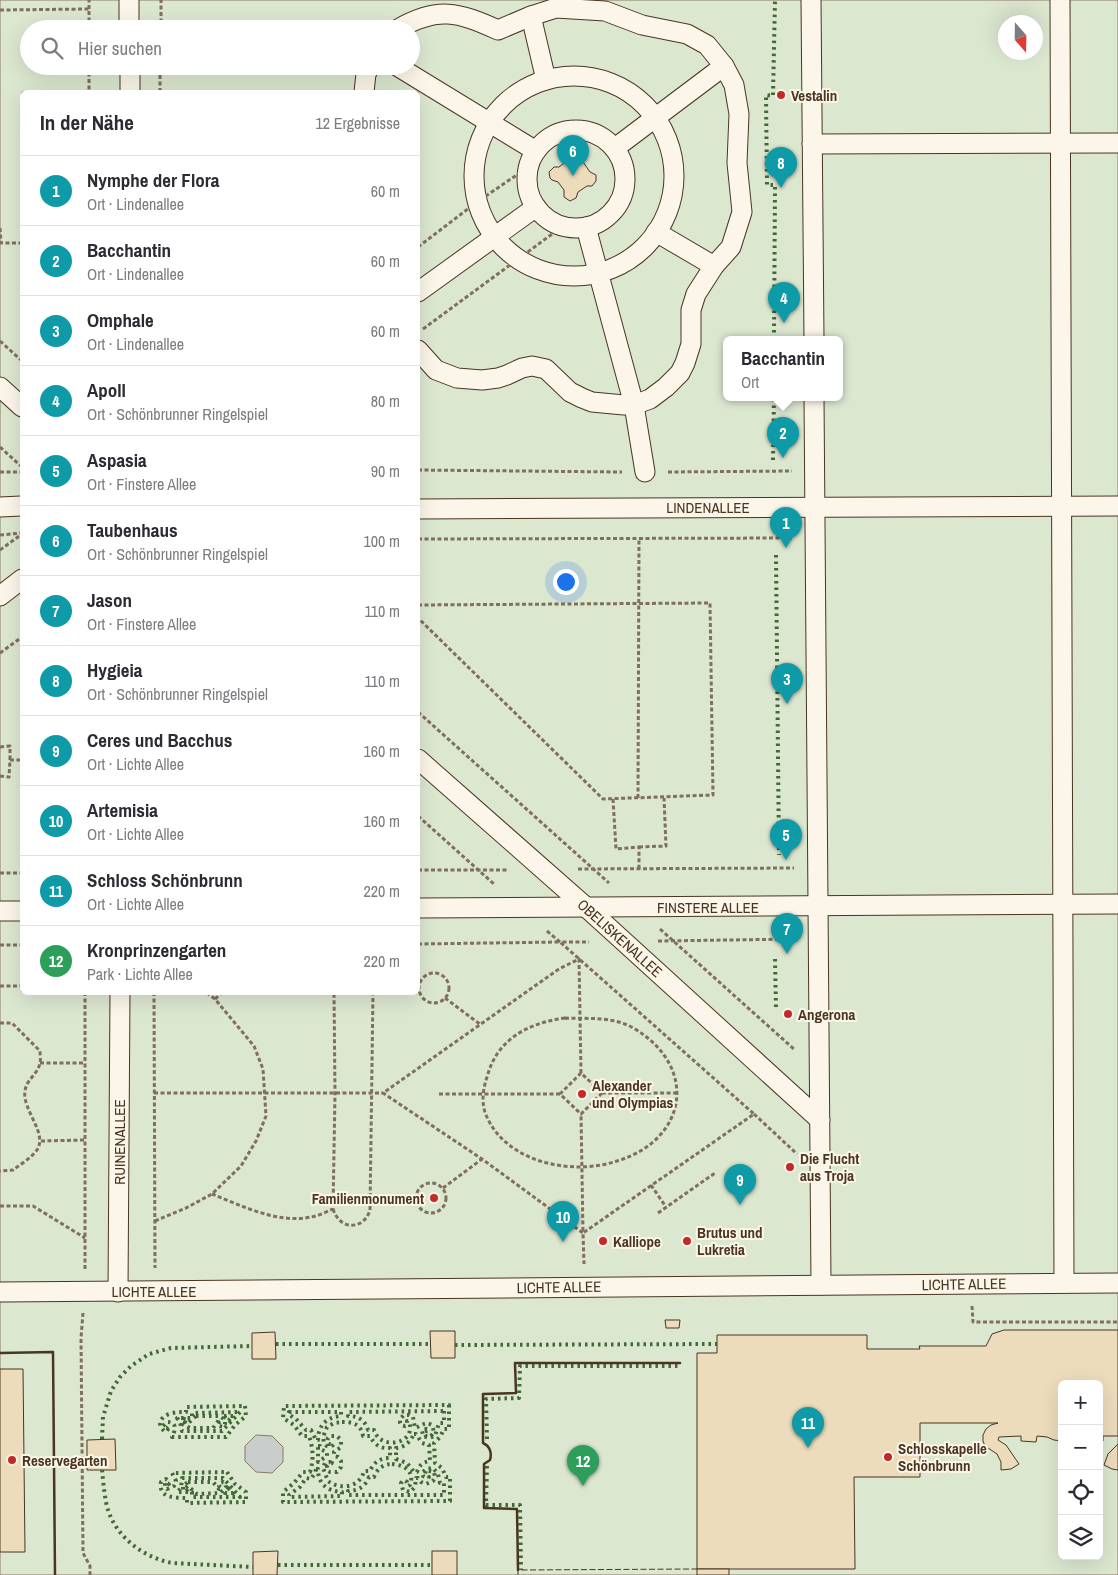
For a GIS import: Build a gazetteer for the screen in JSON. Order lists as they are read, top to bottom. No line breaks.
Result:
{"streets":{"street":["LINDENALLEE","FINSTERE ALLEE","OBELISKENALLEE","RUINENALLEE","LICHTE ALLEE"]},"crossings":[["FINSTERE ALLEE","OBELISKENALLEE"],["RUINENALLEE","LICHTE ALLEE"]],"places":["Vestalin","Angerona","Alexander und Olympias","Die Flucht aus Troja","Familienmonument","Kalliope","Brutus und Lukretia","Schlosskapelle Schönbrunn","Reservegarten"],"north":"bottom","page":{"search":"Hier suchen","heading":["In der Nähe","12 Ergebnisse"],"pins":["6","8","4","2","1","3","5","7","9","10","11","12"],"list":[{"mark":"1","name":"Nymphe der Flora","note":"Ort · Lindenallee","value":"60 m"},{"mark":"2","name":"Bacchantin","note":"Ort · Lindenallee","value":"60 m"},{"mark":"3","name":"Omphale","note":"Ort · Lindenallee","value":"60 m"},{"mark":"4","name":"Apoll","note":"Ort · Schönbrunner Ringelspiel","value":"80 m"},{"mark":"5","name":"Aspasia","note":"Ort · Finstere Allee","value":"90 m"},{"mark":"6","name":"Taubenhaus","note":"Ort · Schönbrunner Ringelspiel","value":"100 m"},{"mark":"7","name":"Jason","note":"Ort · Finstere Allee","value":"110 m"},{"mark":"8","name":"Hygieia","note":"Ort · Schönbrunner Ringelspiel","value":"110 m"},{"mark":"9","name":"Ceres und Bacchus","note":"Ort · Lichte Allee","value":"160 m"},{"mark":"10","name":"Artemisia","note":"Ort · Lichte Allee","value":"160 m"},{"mark":"11","name":"Schloss Schönbrunn","note":"Ort · Lichte Allee","value":"220 m"},{"mark":"12","name":"Kronprinzengarten","note":"Park · Lichte Allee","value":"220 m"}],"popup":["Bacchantin","Ort"],"map_buttons":["+","−"]}}
